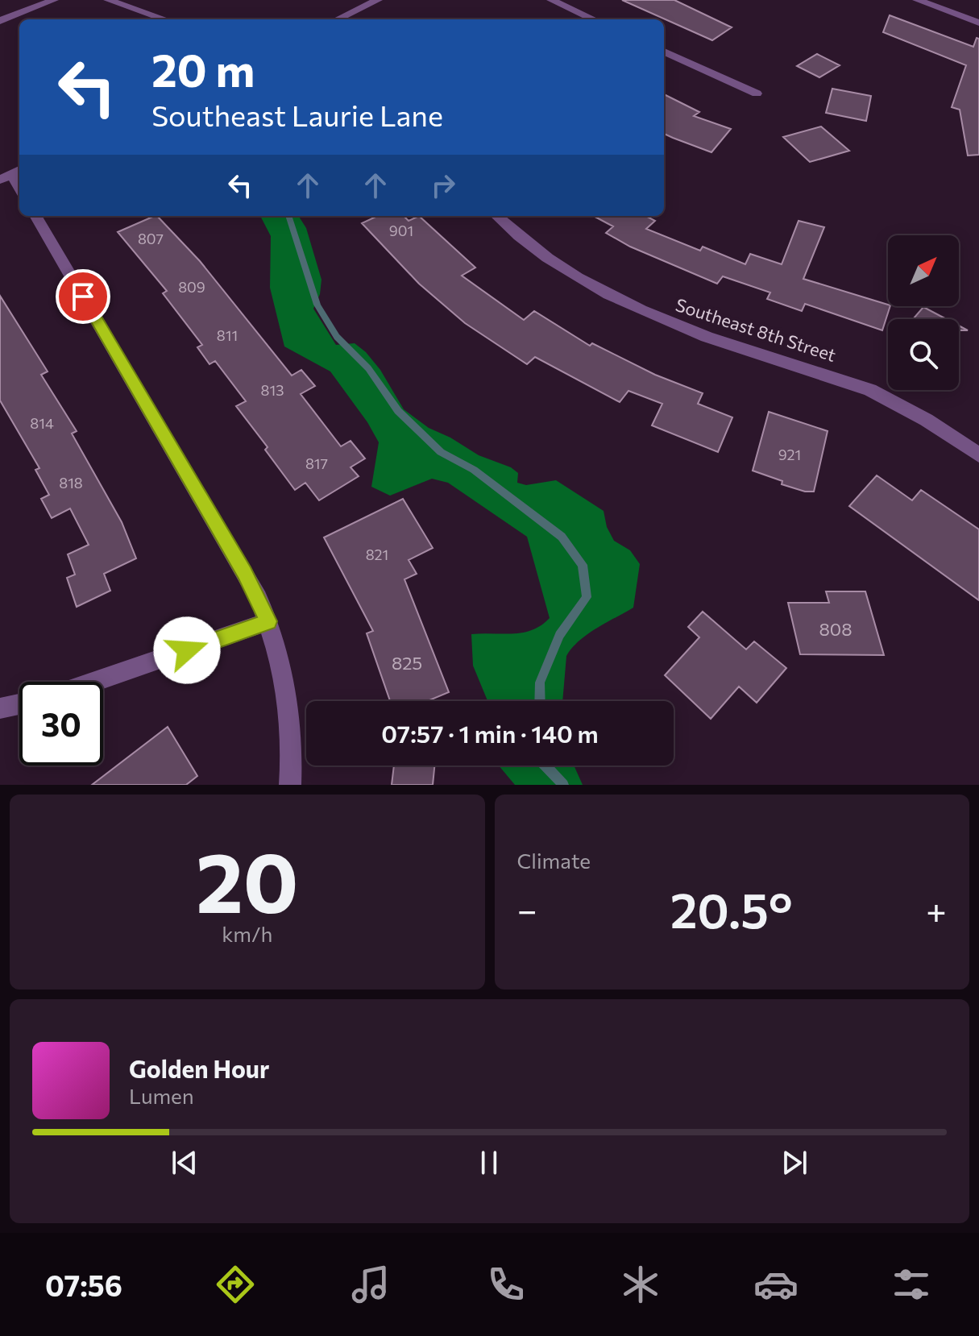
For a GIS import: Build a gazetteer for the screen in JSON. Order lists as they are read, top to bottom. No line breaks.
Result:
{"streets":{"street":["Southeast 8th Street"]},"house_numbers":["901","807","809","811","813","814","921","817","818","821","808","825"],"north":"top right","page":{"turn":["20 m","Southeast Laurie Lane"],"limit":"30","trip":"07:57 · 1 min · 140 m","tile":[["20","km/h"],"Climate"],"heat":["−","20.5°","+"],"song":["Golden Hour","Lumen"],"tabs":"07:56"}}
